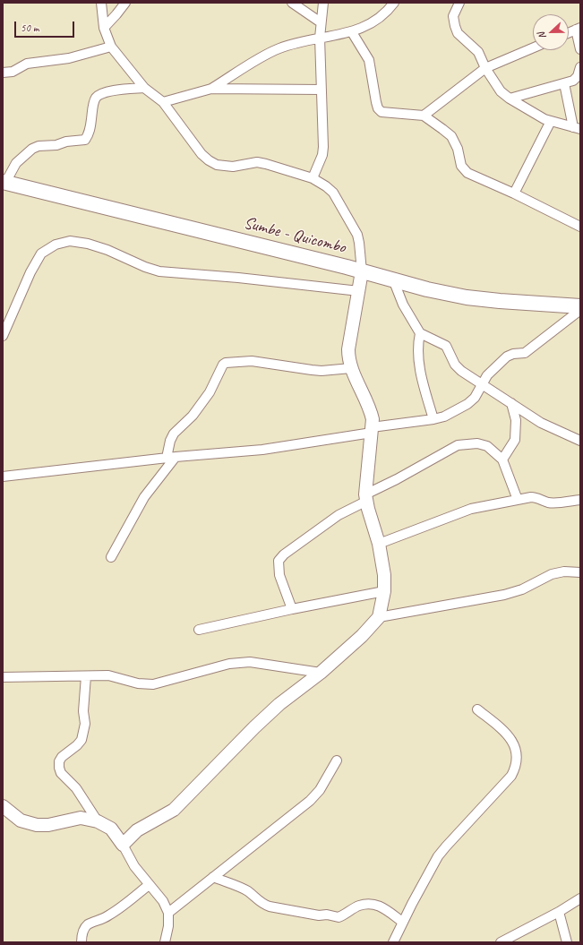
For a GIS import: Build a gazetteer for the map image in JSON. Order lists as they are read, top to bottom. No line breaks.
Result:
{"streets":{"main road":["Sumbe - Quicombo"]},"scale_bar":"50 m","north":"left"}
